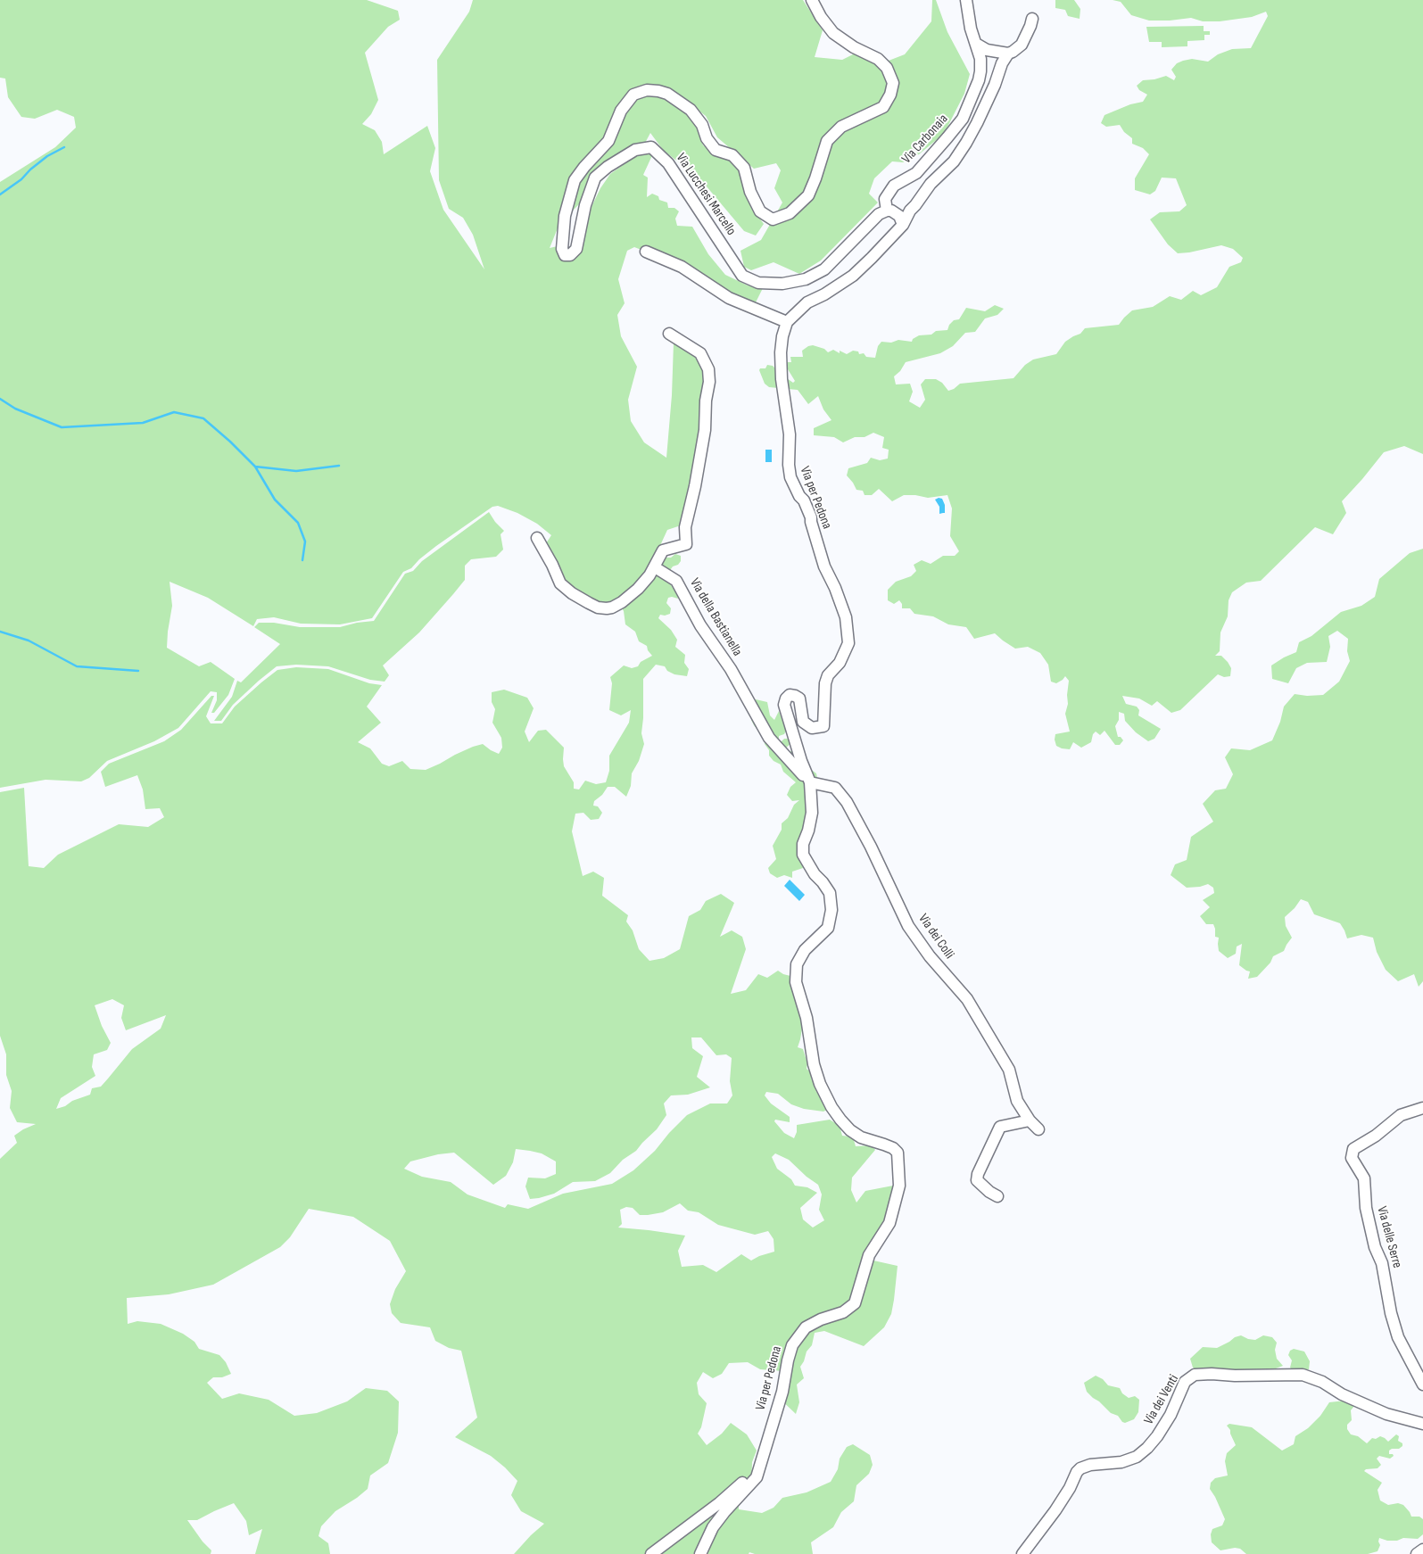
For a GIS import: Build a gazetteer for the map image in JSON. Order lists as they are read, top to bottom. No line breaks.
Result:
{"streets":{"street":["Via Carbonaia","Via Lucchesi Marcello","Via per Pedona","Via della Bastianella","Via dei Colli","Via delle Serre","Via dei Venti"]},"crossings":[["Via Carbonaia","Via Lucchesi Marcello"],["Via per Pedona","Via della Bastianella"],["Via per Pedona","Via dei Colli"],["Via della Bastianella","Via dei Colli"]]}
